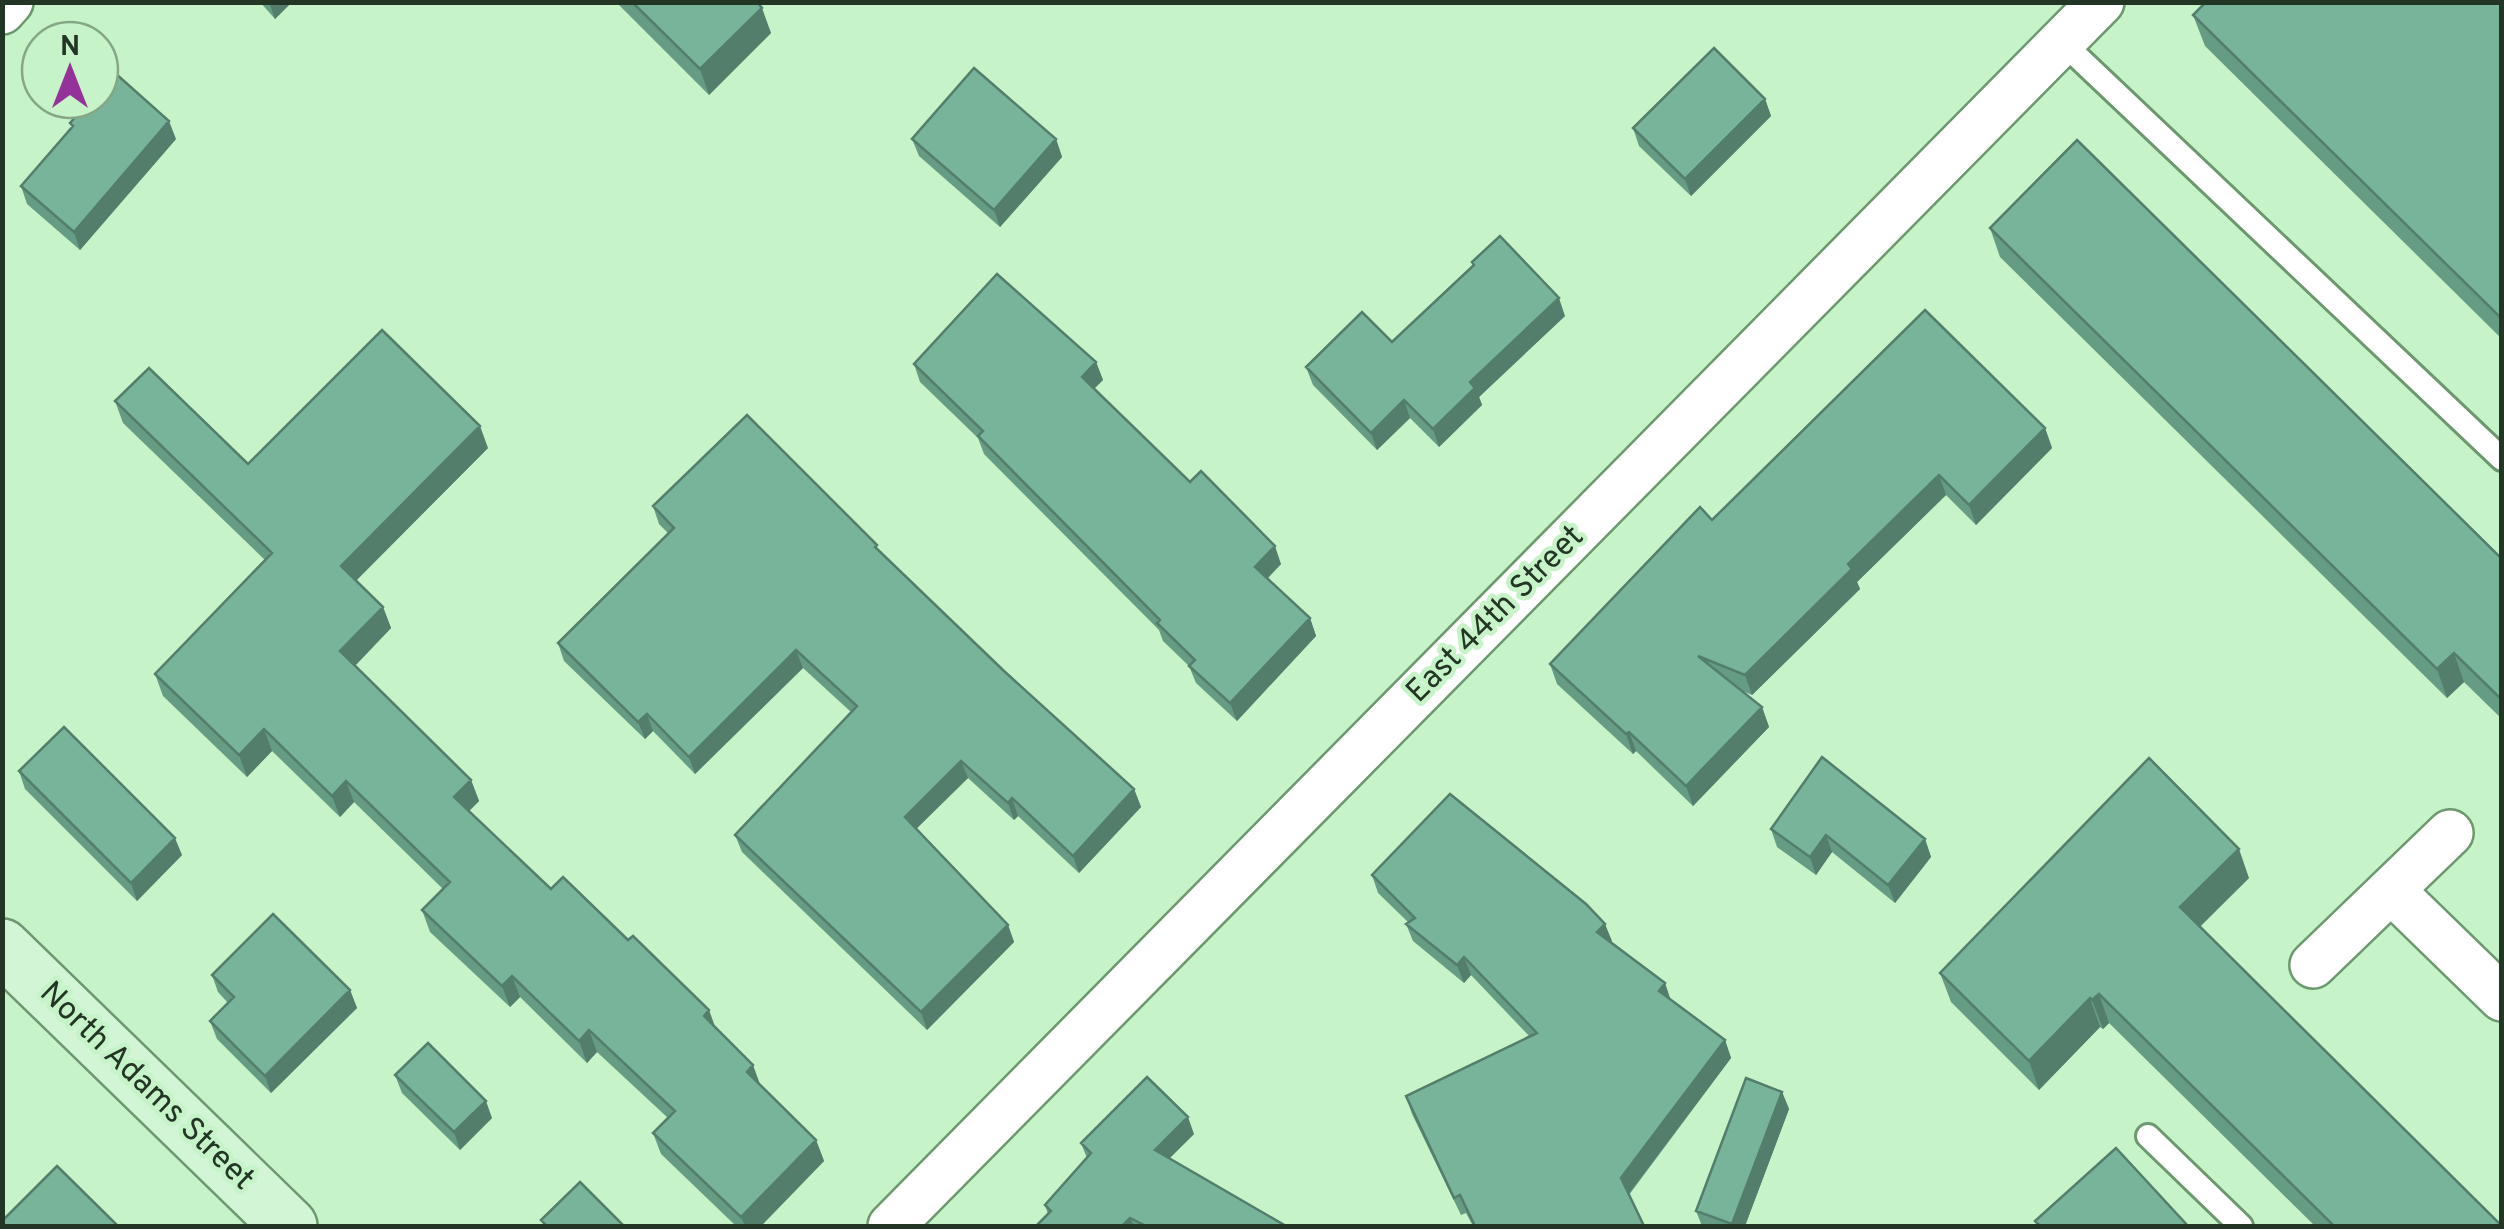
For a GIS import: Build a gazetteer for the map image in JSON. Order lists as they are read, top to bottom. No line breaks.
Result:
{"streets":{"street":["East 44th Street","North Adams Street"]},"north":"top"}
